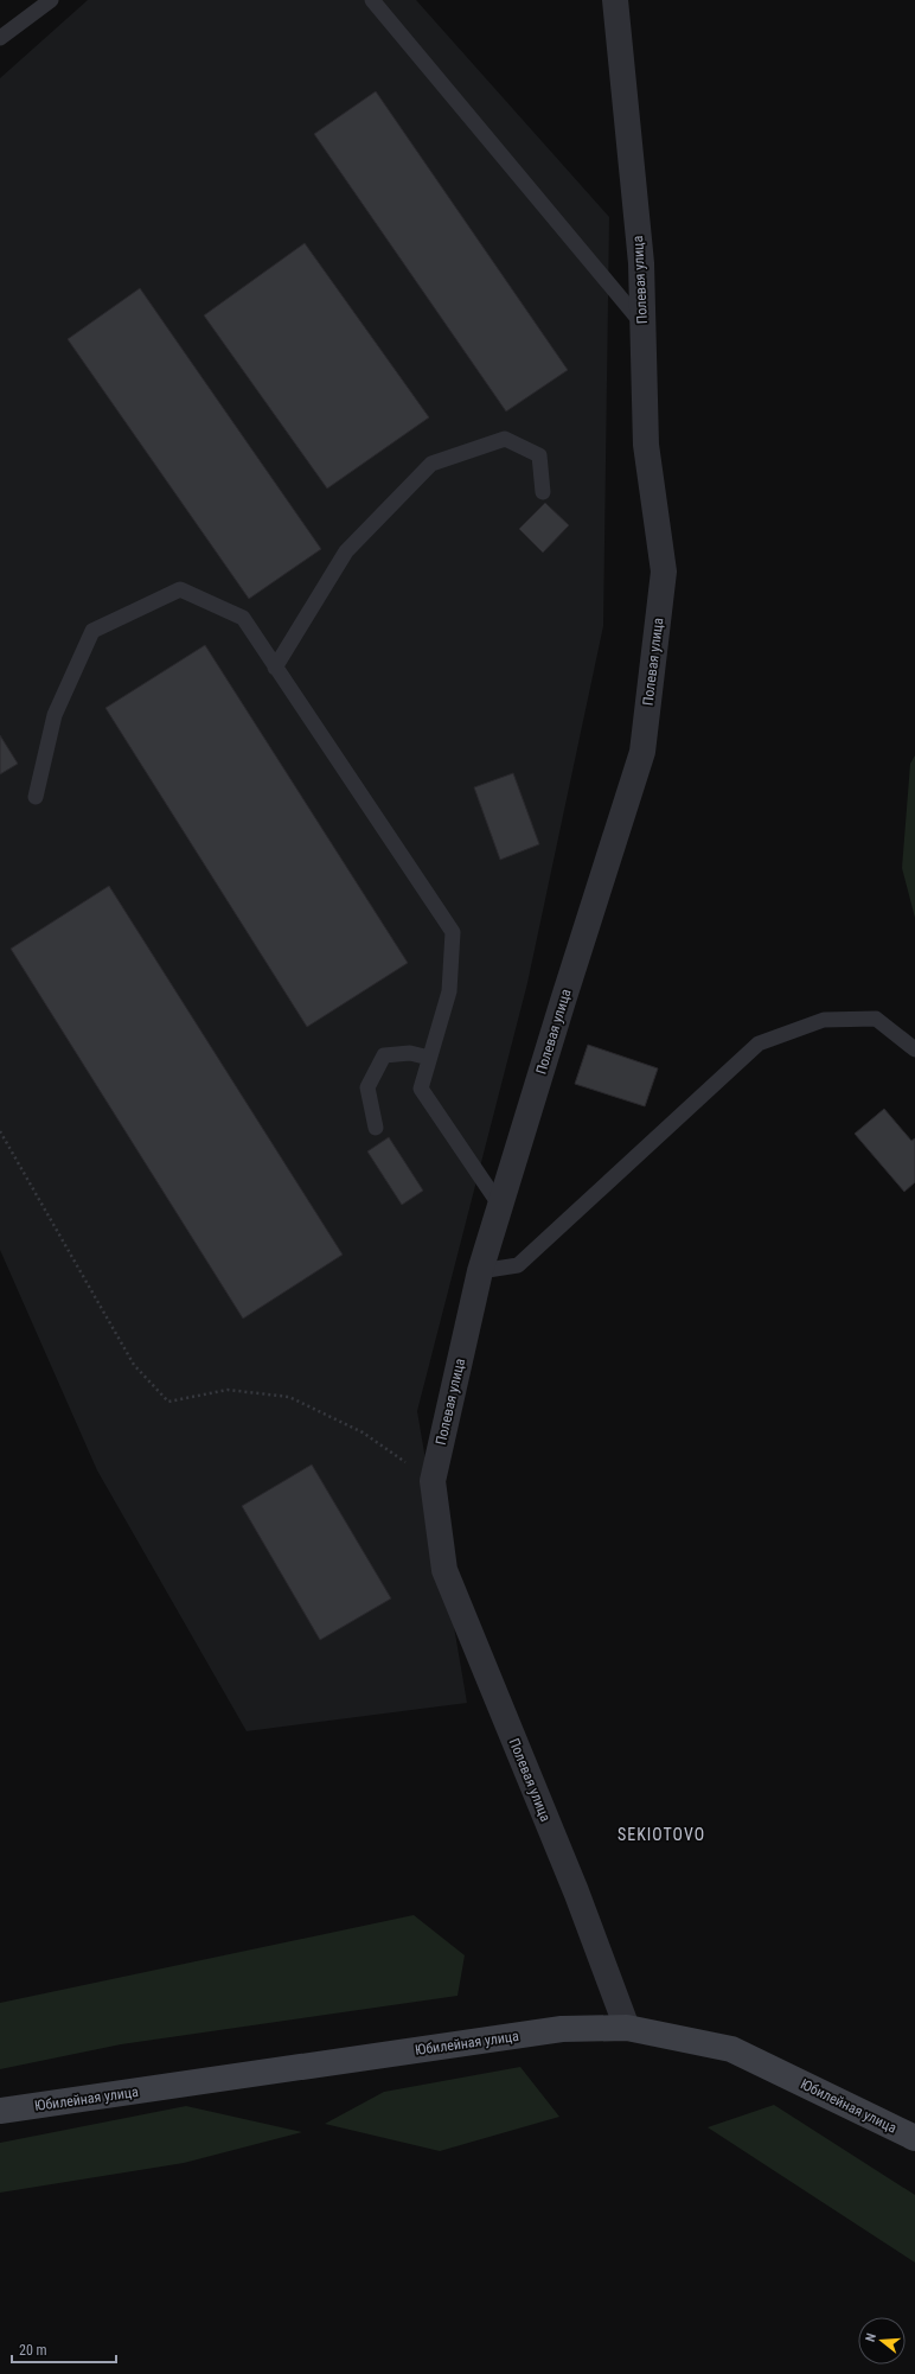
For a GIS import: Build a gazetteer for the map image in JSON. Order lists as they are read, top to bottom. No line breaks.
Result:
{"streets":{"street":["Полевая улица","Юбилейная улица"]},"crossings":[["Полевая улица","Юбилейная улица"]],"districts":["SEKIOTOVO"],"scale_bar":"20 m","north":"left"}
